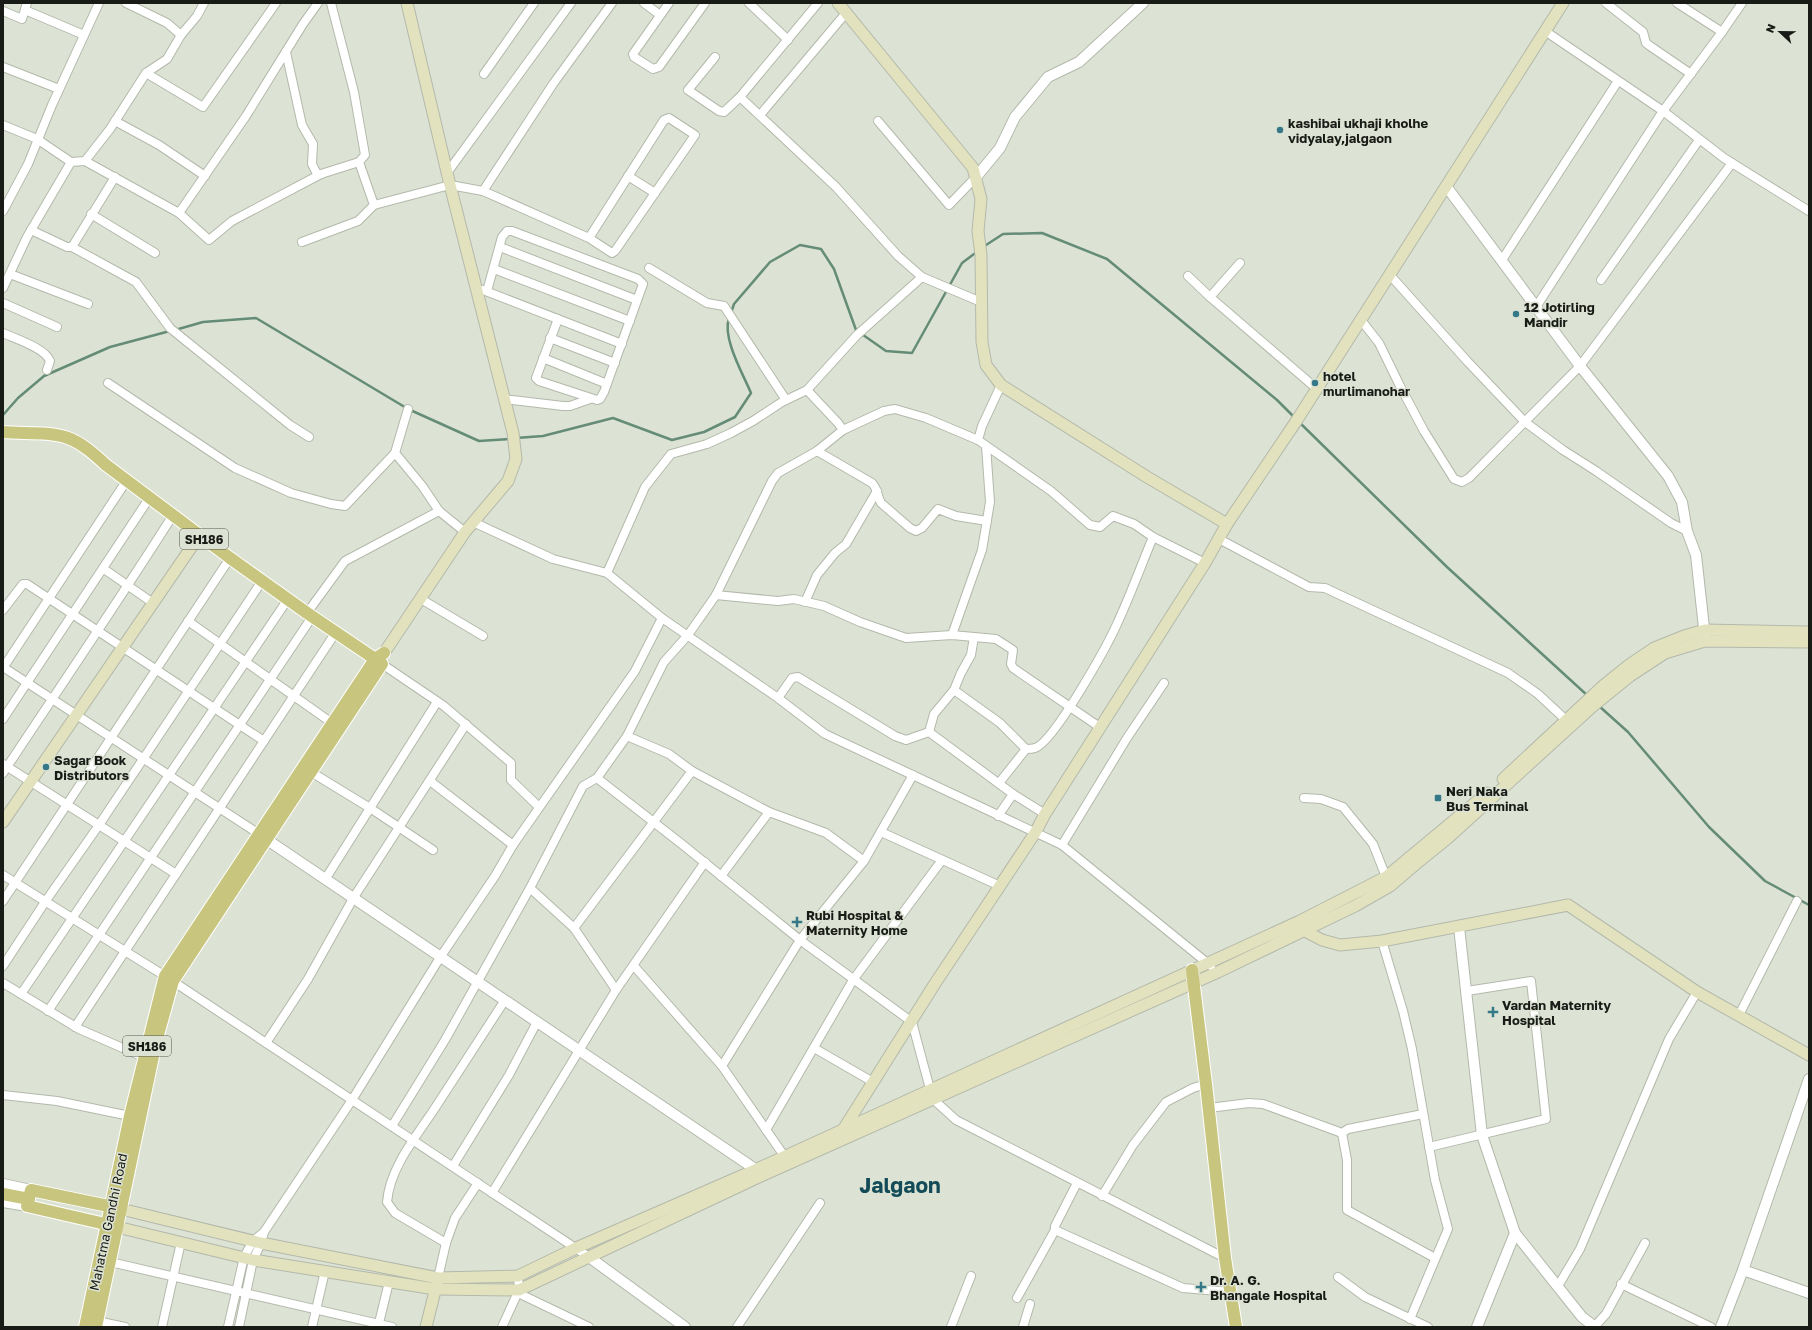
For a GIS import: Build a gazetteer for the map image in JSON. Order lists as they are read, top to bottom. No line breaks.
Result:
{"streets":{"main road":["SH186","Mahatma Gandhi Road"]},"crossings":[["SH186","Mahatma Gandhi Road"]],"districts":["Jalgaon"],"places":{"other":["kashibai ukhaji kholhe vidyalay,jalgaon","12 Jotirling Mandir","hotel murlimanohar","Sagar Book Distributors"],"transit":["Neri Naka Bus Terminal"],"health":["Rubi Hospital & Maternity Home","Vardan Maternity Hospital","Dr. A. G. Bhangale Hospital"]},"north":"left"}
